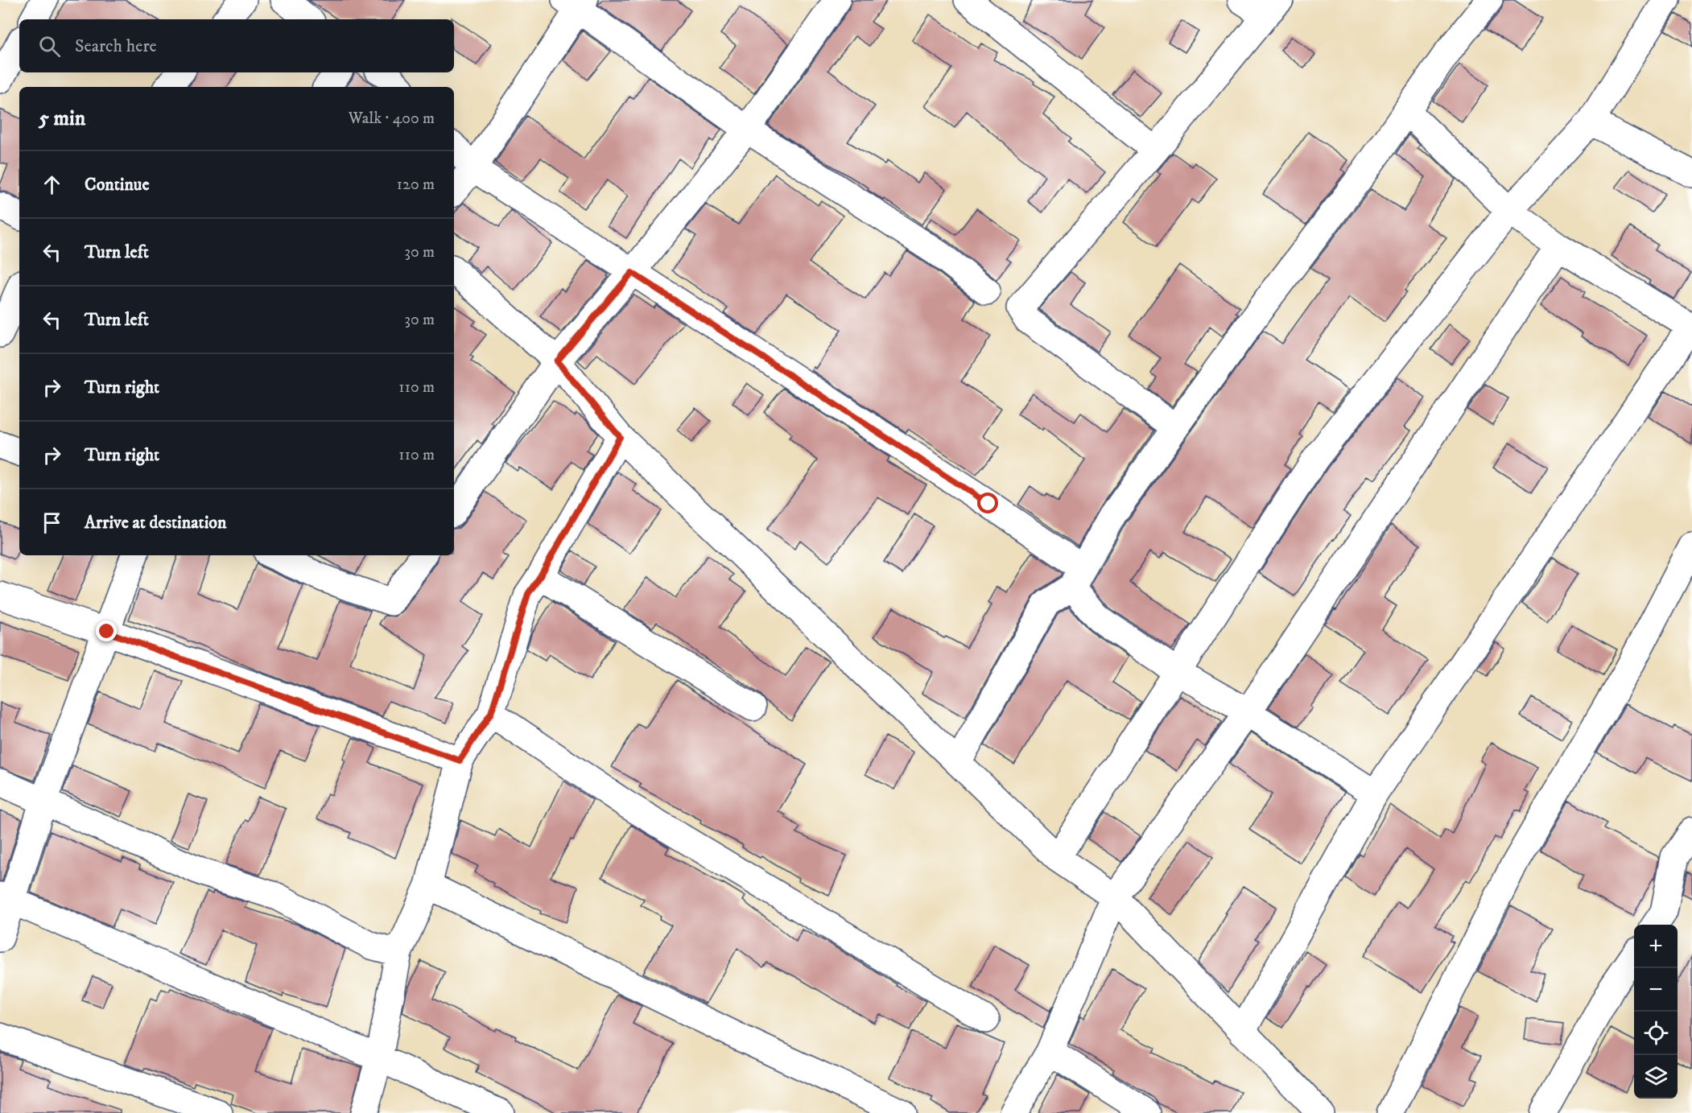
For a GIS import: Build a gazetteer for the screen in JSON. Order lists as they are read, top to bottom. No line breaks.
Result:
{"page":{"search":"Search here","heading":["5 min","Walk · 400 m"],"list":[["Continue","120 m"],["Turn left","30 m"],["Turn left","30 m"],["Turn right","110 m"],["Turn right","110 m"],"Arrive at destination"],"map_buttons":["+","−"]}}
